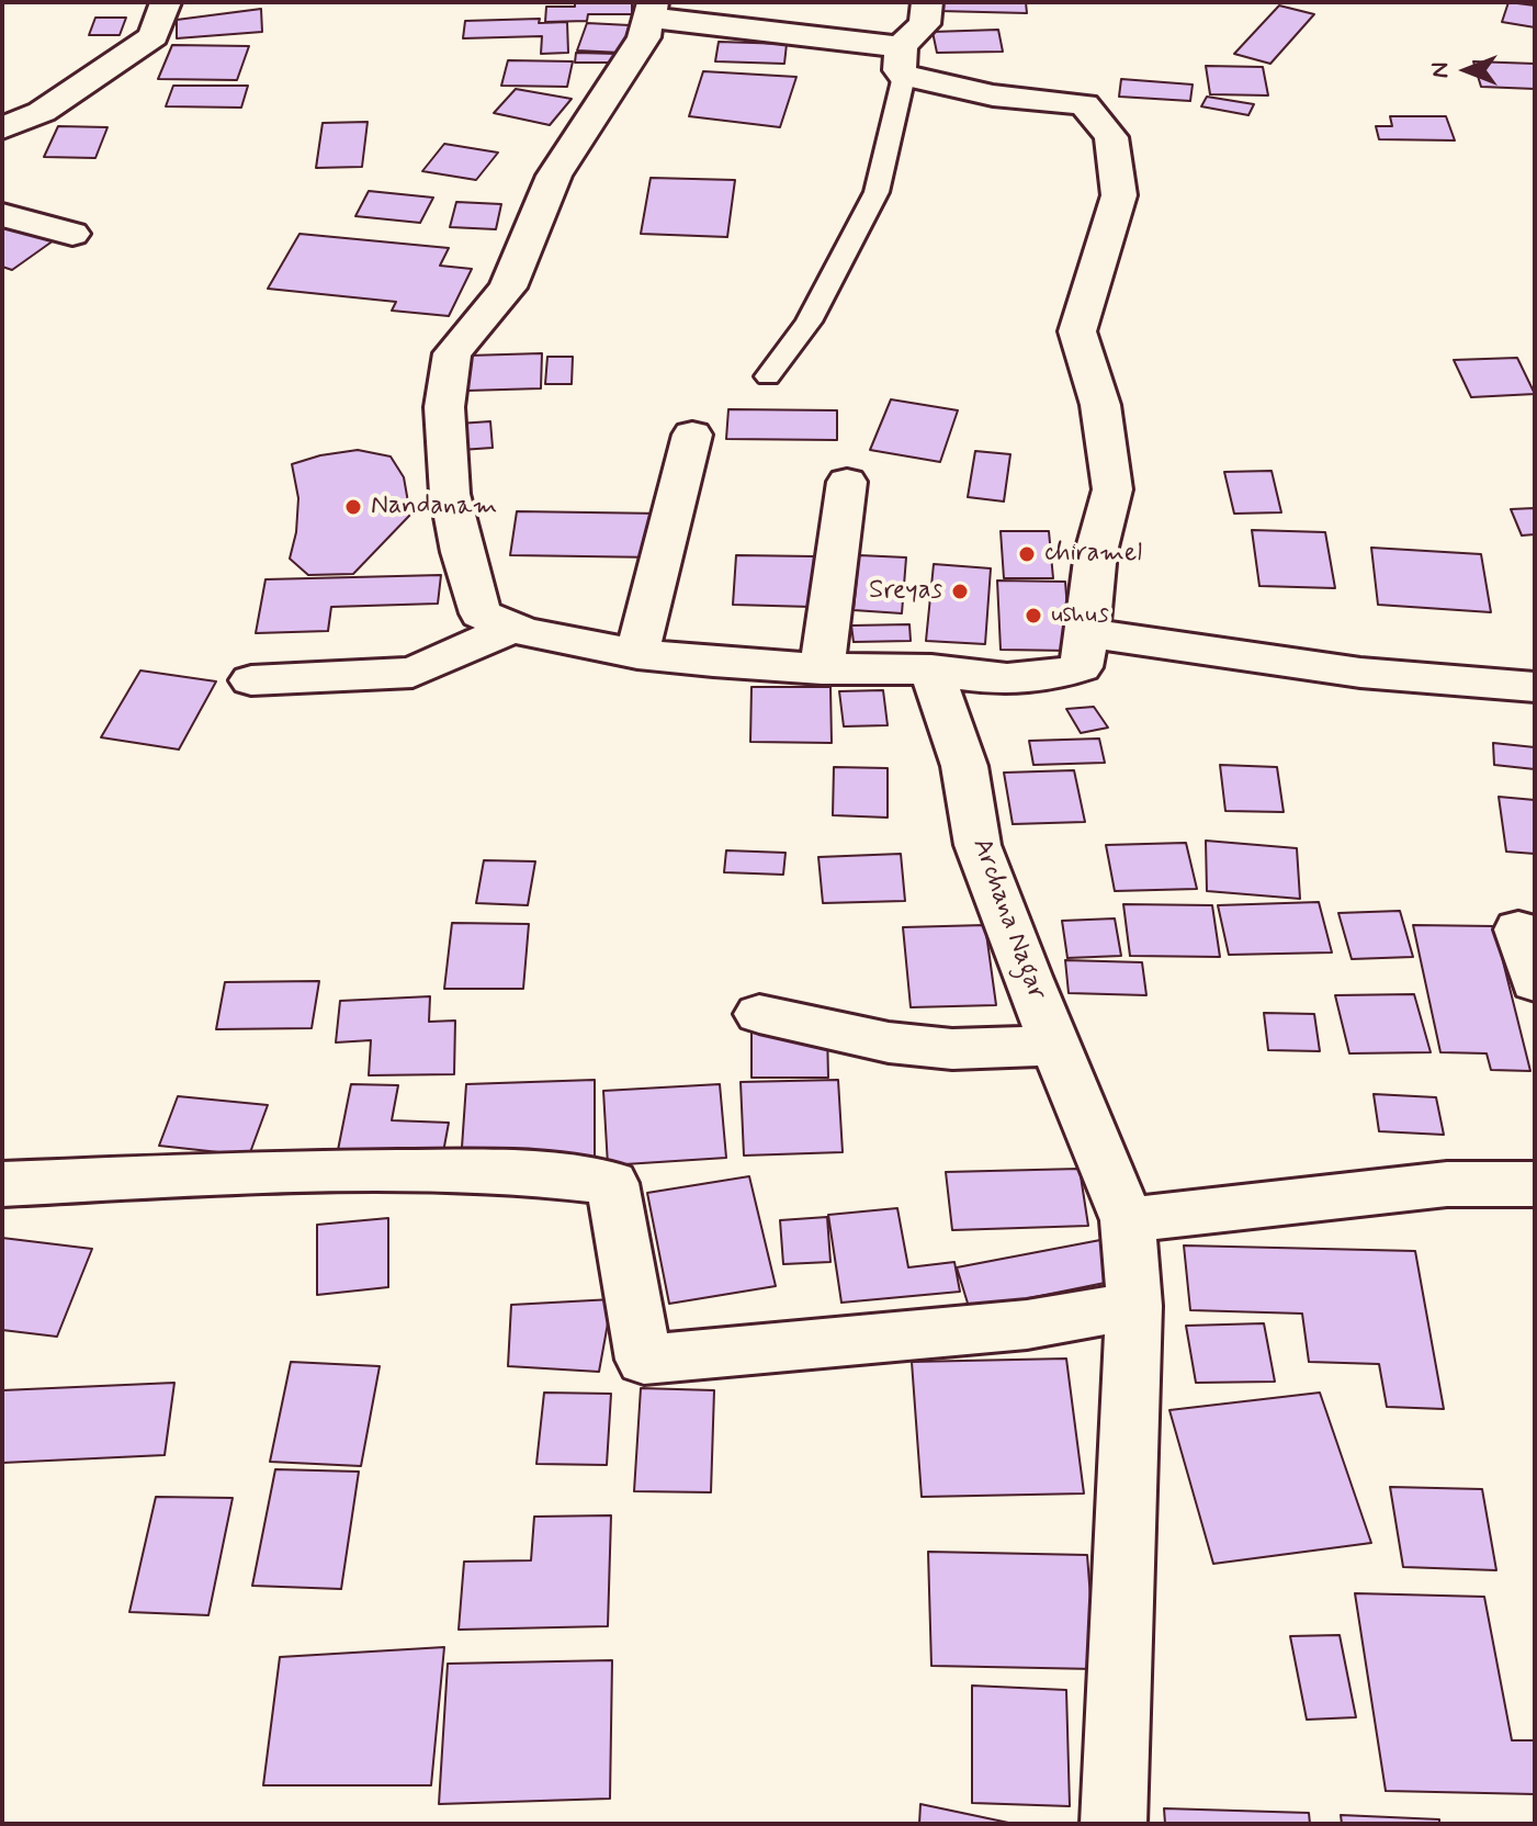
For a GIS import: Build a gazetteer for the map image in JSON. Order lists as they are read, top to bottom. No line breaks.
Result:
{"streets":{"street":["Archana Nagar"]},"places":["Nandanam","chiramel","Sreyas","ushus"],"north":"left"}
